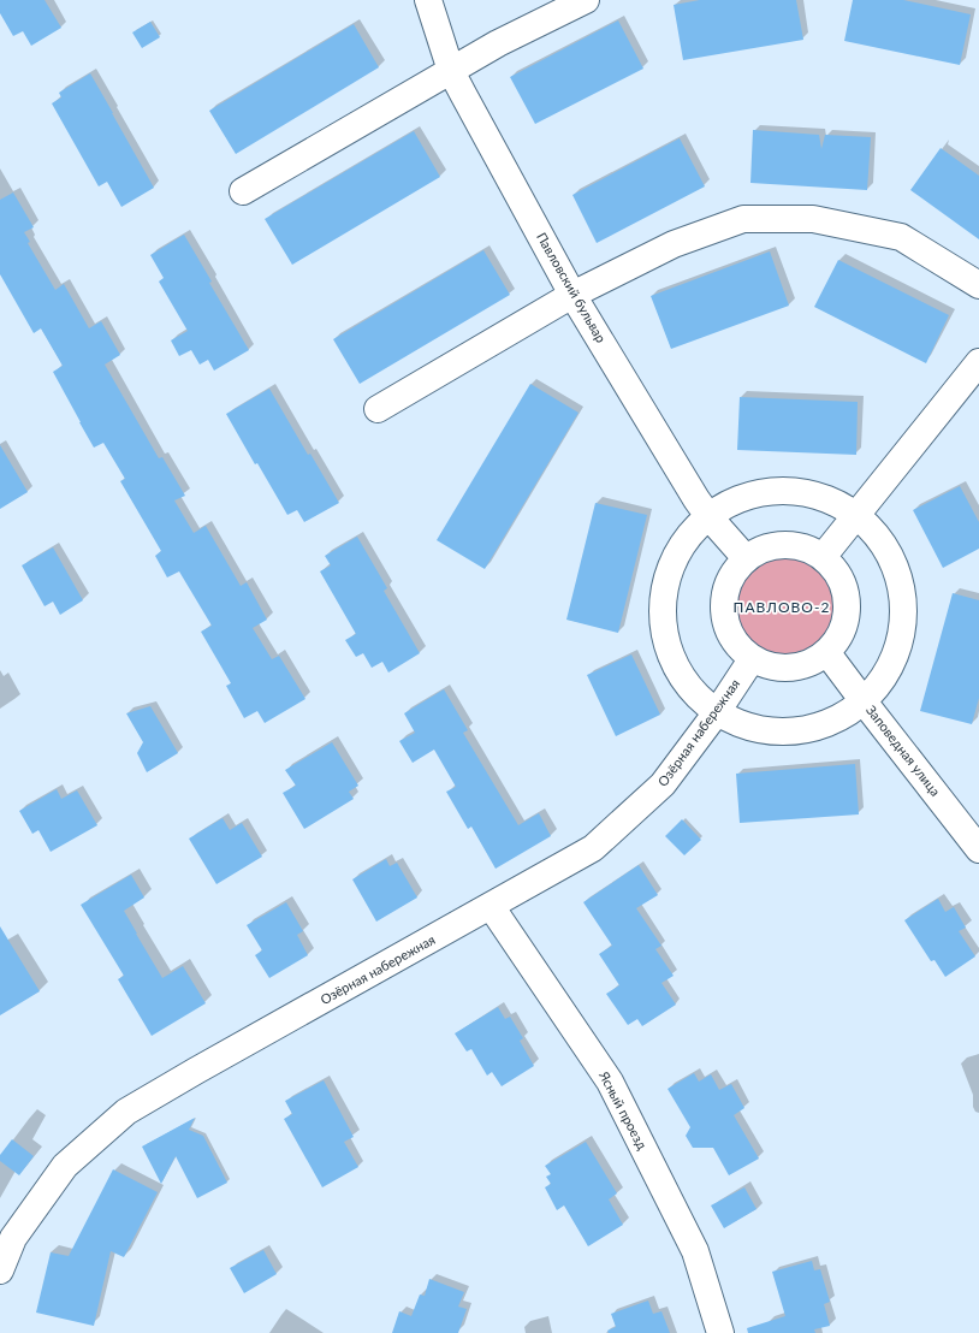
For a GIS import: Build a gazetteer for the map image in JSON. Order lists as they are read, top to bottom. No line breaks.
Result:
{"streets":{"street":["Павловский бульвар","Озёрная набережная","Заповедная улица","Ясный проезд"]},"crossings":[["Павловский бульвар","Озёрная набережная"],["Павловский бульвар","Заповедная улица"],["Озёрная набережная","Заповедная улица"],["Озёрная набережная","Ясный проезд"]],"districts":["ПАВЛОВО-2"]}
